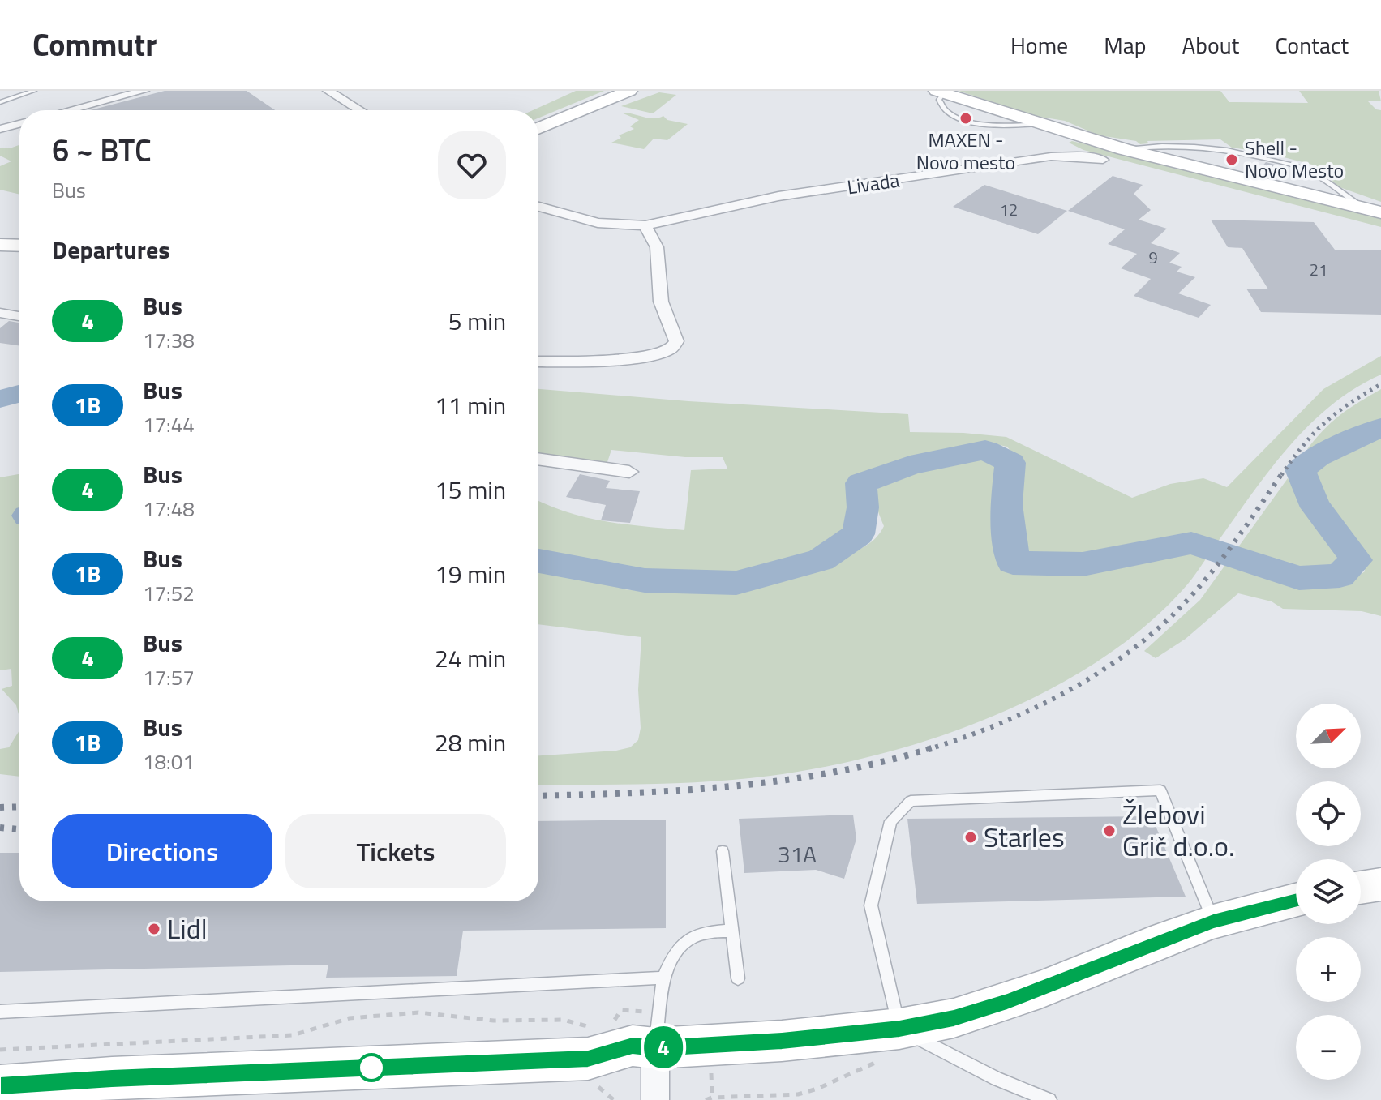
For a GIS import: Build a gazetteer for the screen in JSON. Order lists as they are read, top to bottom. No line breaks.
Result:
{"streets":{"street":["Livada"]},"places":["MAXEN - Novo mesto","Shell - Novo Mesto","Žlebovi Grič d.o.o.","Starles","Lidl"],"lines":["bus line 4"],"house_numbers":["12","9","21","31A"],"north":"top right","page":{"header":"Commutr","nav":["Home","Map","About","Contact"],"on_map":"4","heading":[["6 ~ BTC","Bus"],"Departures"],"list":[{"mark":"4","name":"Bus","note":"17:38","value":"5 min"},{"mark":"1B","name":"Bus","note":"17:44","value":"11 min"},{"mark":"4","name":"Bus","note":"17:48","value":"15 min"},{"mark":"1B","name":"Bus","note":"17:52","value":"19 min"},{"mark":"4","name":"Bus","note":"17:57","value":"24 min"},{"mark":"1B","name":"Bus","note":"18:01","value":"28 min"}],"map_buttons":["+","−"],"buttons":["Directions","Tickets"]}}
